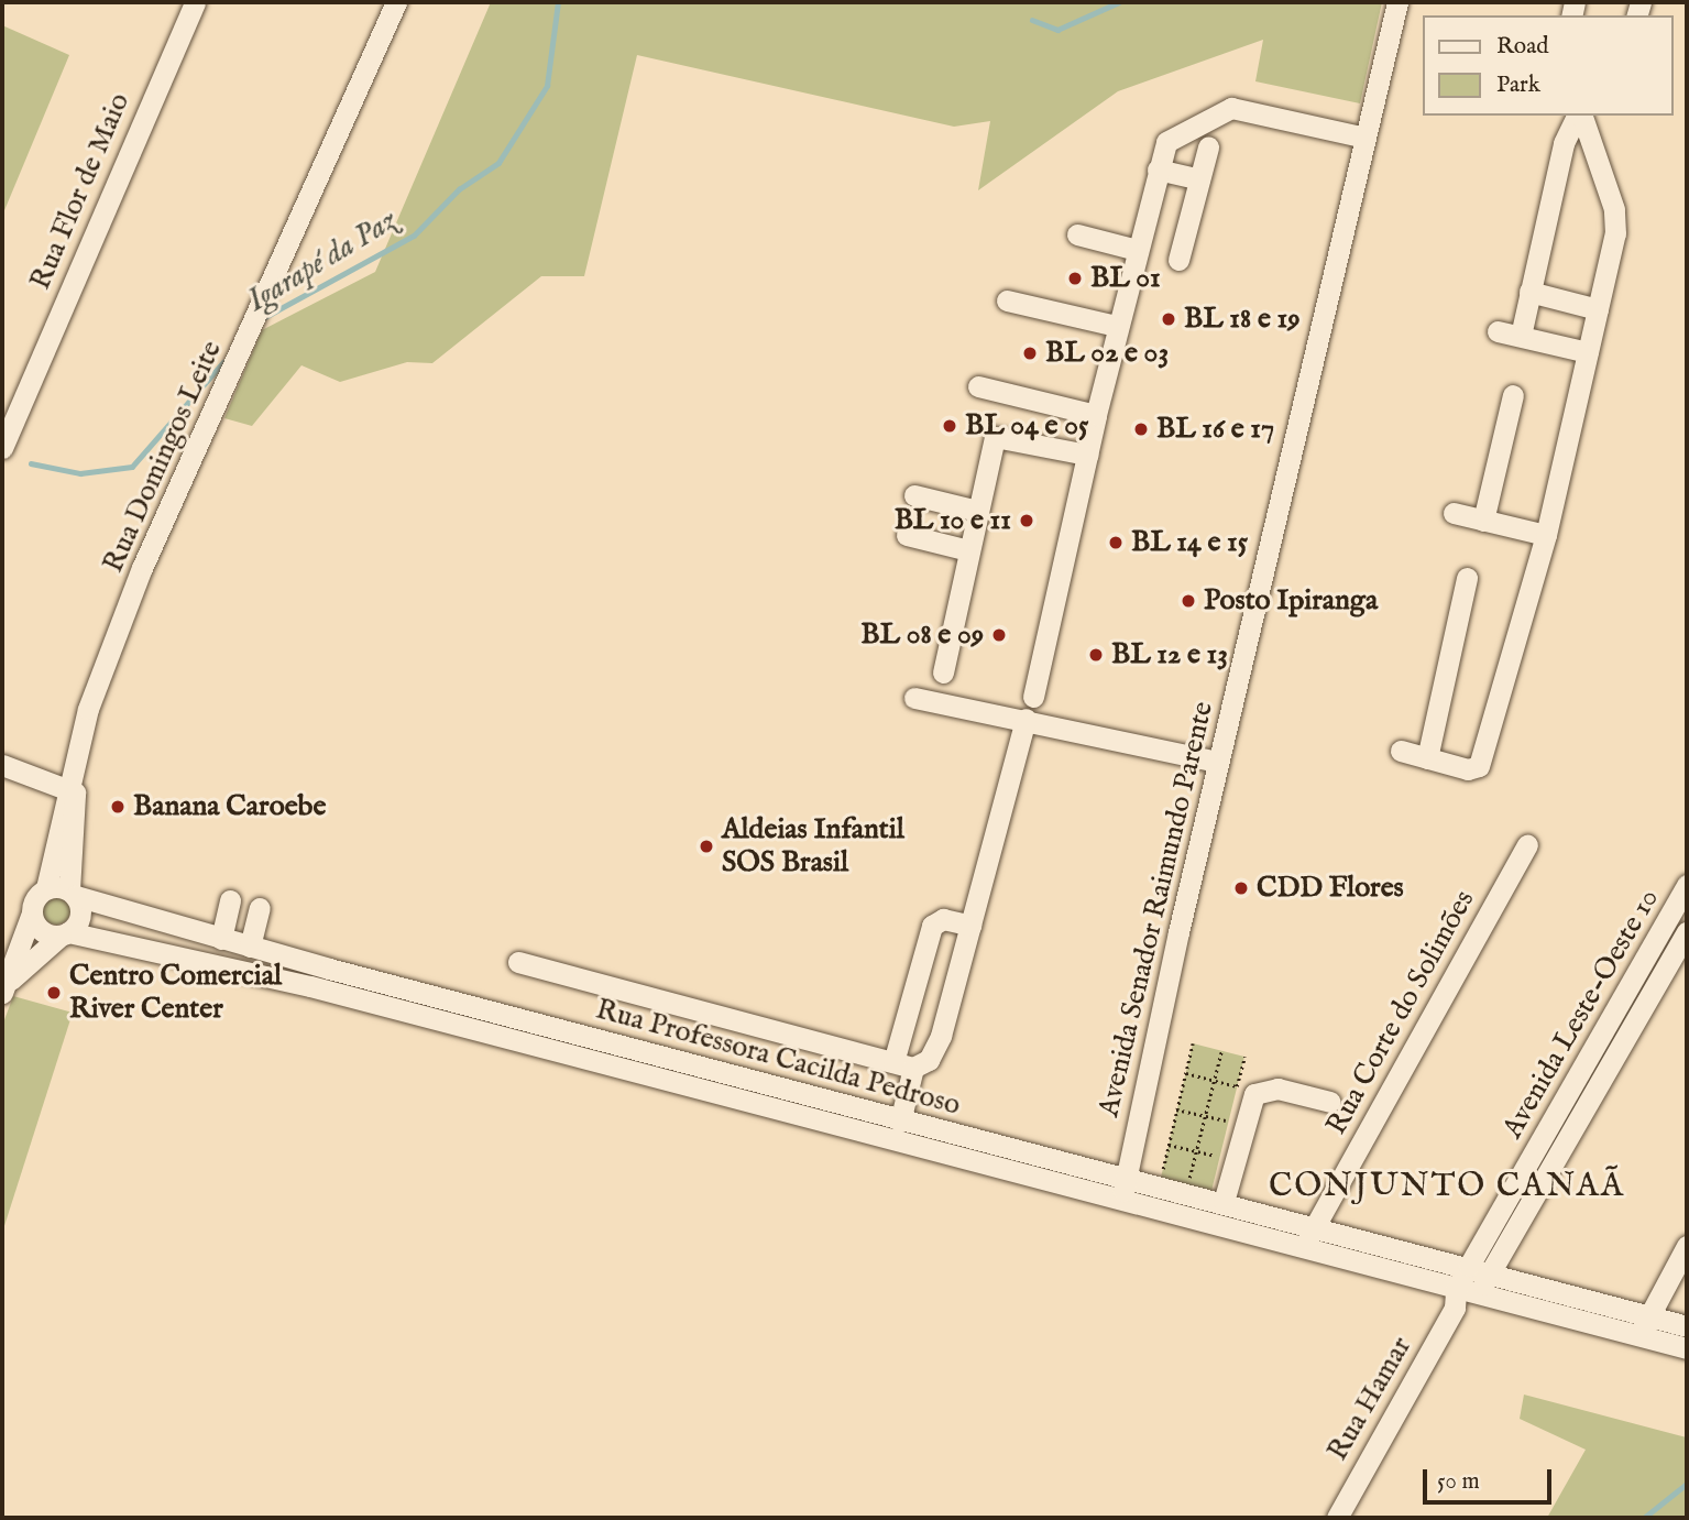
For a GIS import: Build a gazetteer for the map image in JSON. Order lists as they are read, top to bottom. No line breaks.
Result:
{"streets":{"street":["Rua Flor de Maio","Rua Domingos Leite","Avenida Senador Raimundo Parente","Rua Corte do Solimões","Avenida Leste-Oeste 10","Rua Professora Cacilda Pedroso","Rua Hamar"]},"crossings":[["Rua Domingos Leite","Rua Professora Cacilda Pedroso"],["Avenida Senador Raimundo Parente","Rua Professora Cacilda Pedroso"],["Rua Corte do Solimões","Rua Professora Cacilda Pedroso"],["Avenida Leste-Oeste 10","Rua Professora Cacilda Pedroso"],["Avenida Leste-Oeste 10","Rua Hamar"],["Rua Professora Cacilda Pedroso","Rua Hamar"]],"districts":["CONJUNTO CANAÃ"],"water":["Igarapé da Paz"],"places":["BL 01","BL 18 e 19","BL 02 e 03","BL 04 e 05","BL 16 e 17","BL 10 e 11","BL 14 e 15","Posto Ipiranga","BL 08 e 09","BL 12 e 13","Banana Caroebe","Aldeias Infantil SOS Brasil","CDD Flores","Centro Comercial River Center"],"legend":["Road","Park"],"scale_bar":"50 m"}
